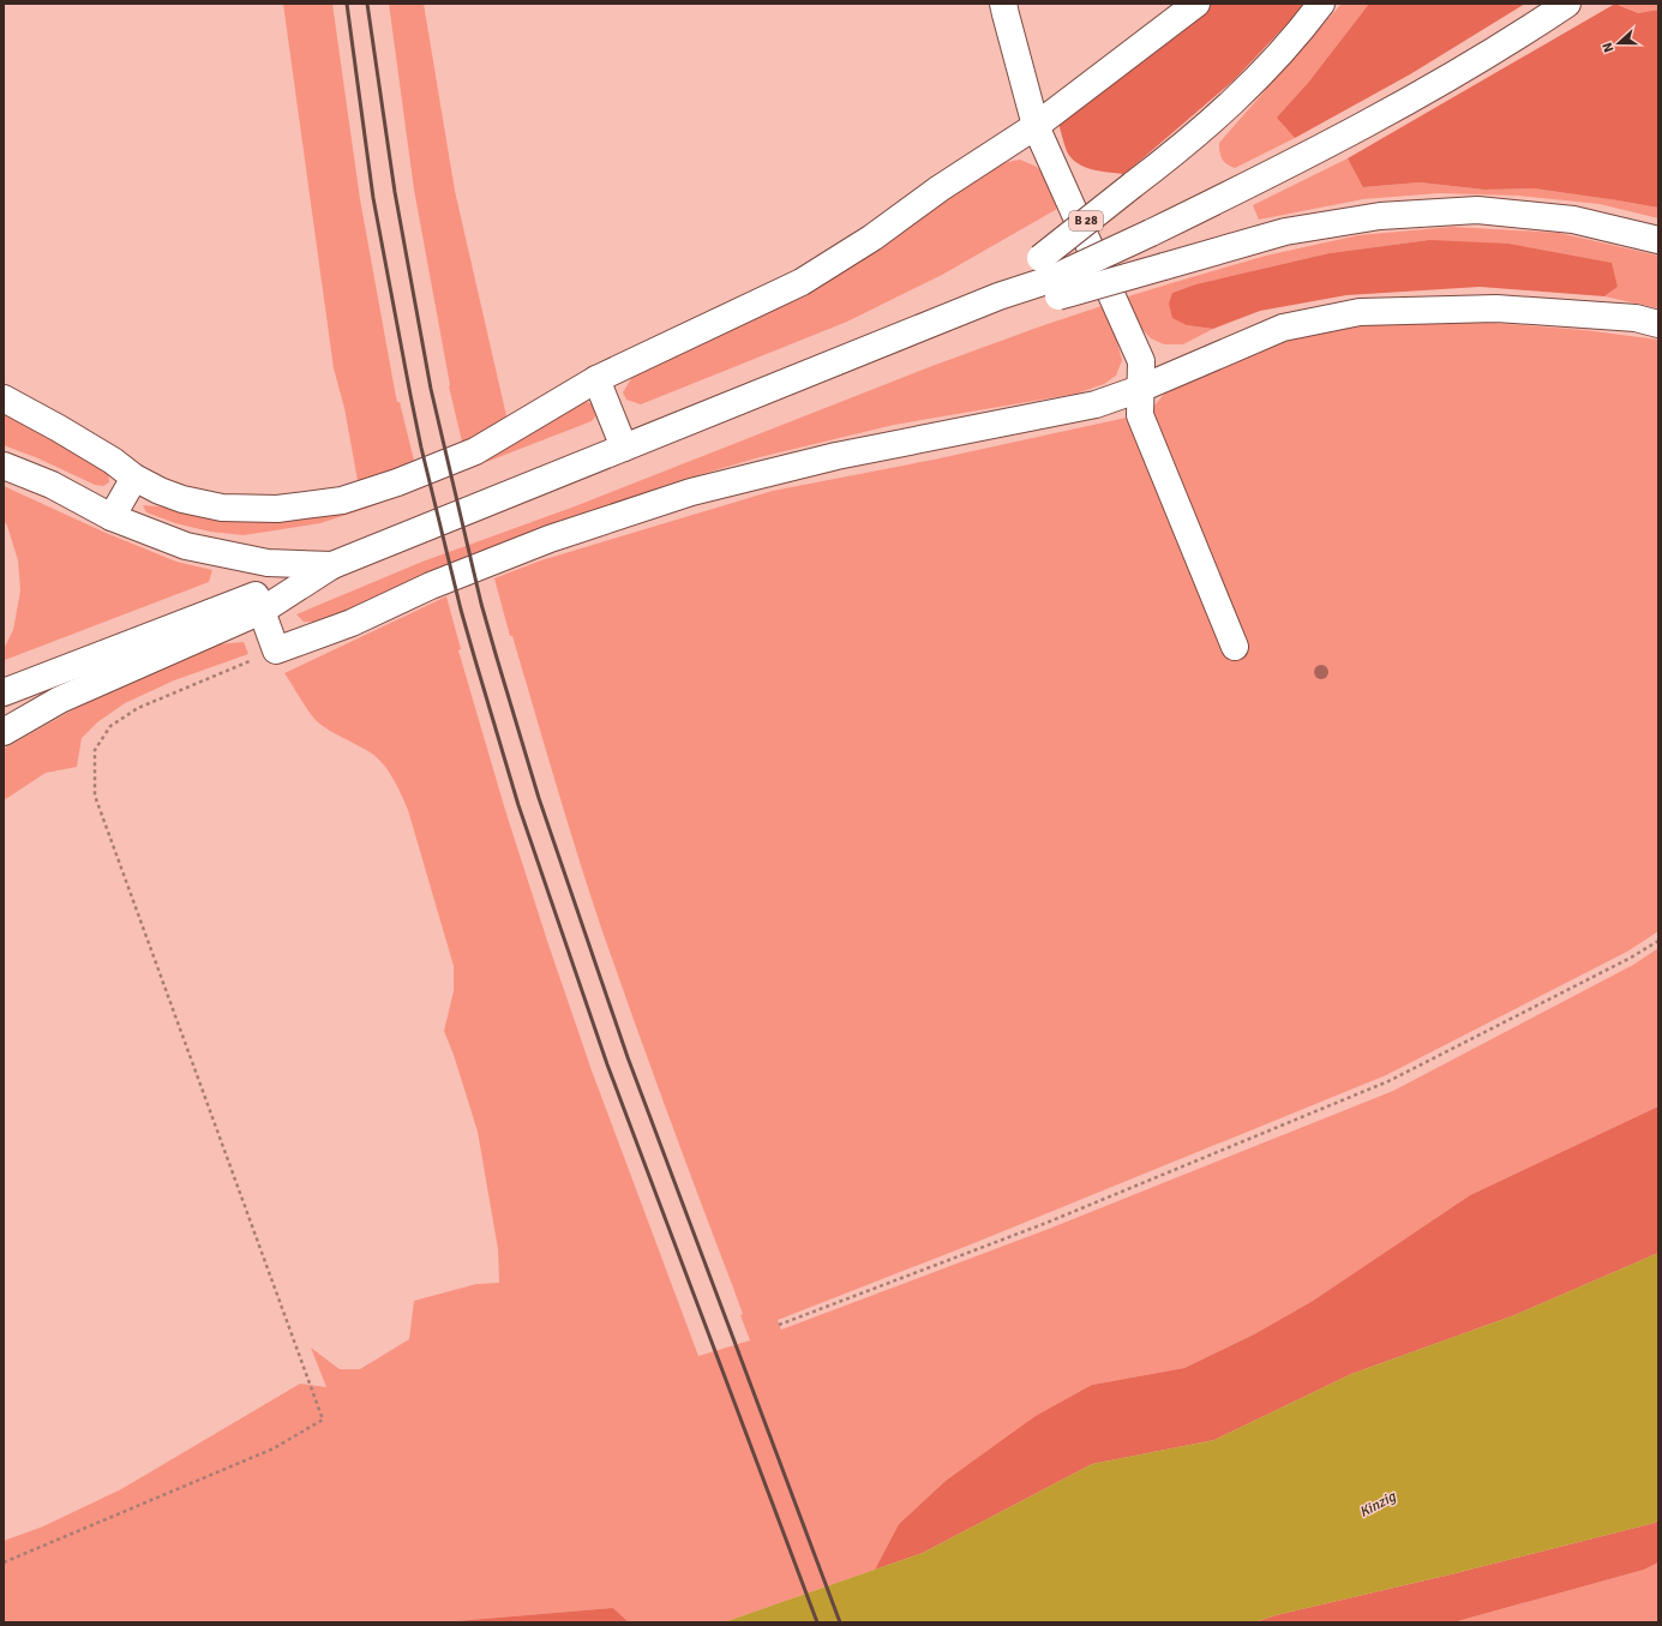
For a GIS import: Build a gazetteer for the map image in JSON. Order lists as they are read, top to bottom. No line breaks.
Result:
{"streets":{"main road":["B 28"]},"water":["Kinzig"],"north":"left"}
